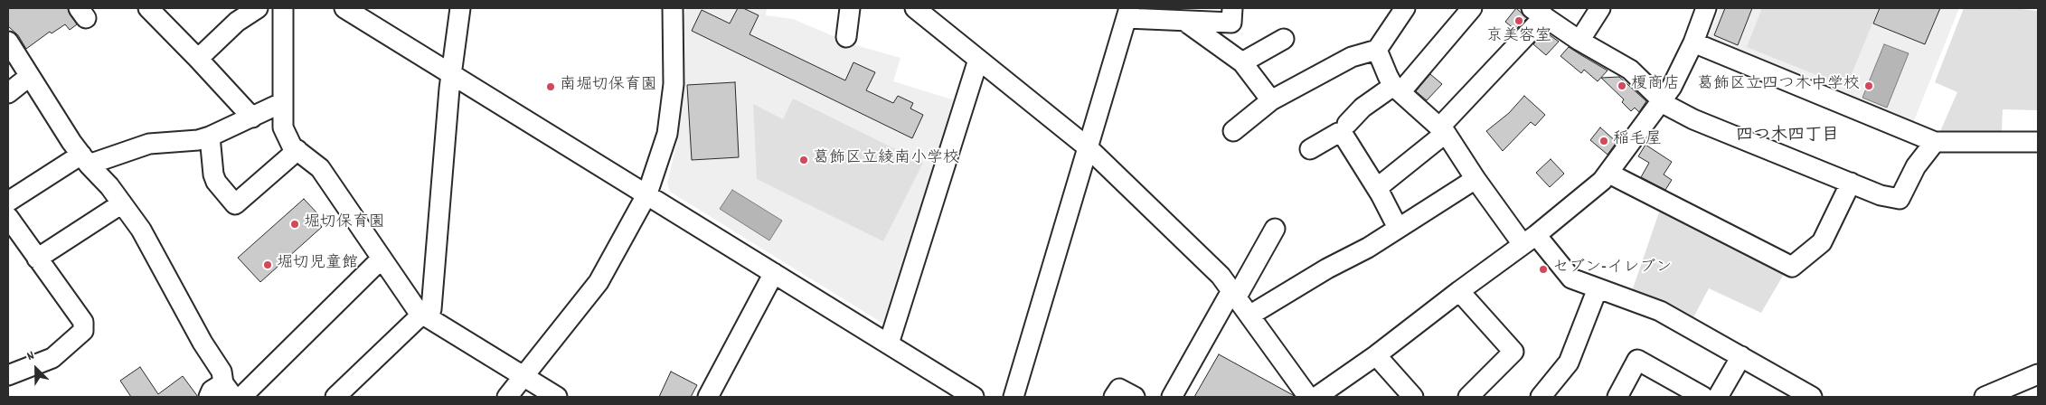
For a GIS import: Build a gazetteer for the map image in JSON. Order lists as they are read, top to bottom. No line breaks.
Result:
{"districts":["四つ木四丁目"],"places":["京美容室","榎商店","葛飾区立四つ木中学校","南堀切保育園","稲毛屋","葛飾区立綾南小学校","堀切保育園","堀切児童館","セブン-イレブン"],"north":"top left"}
